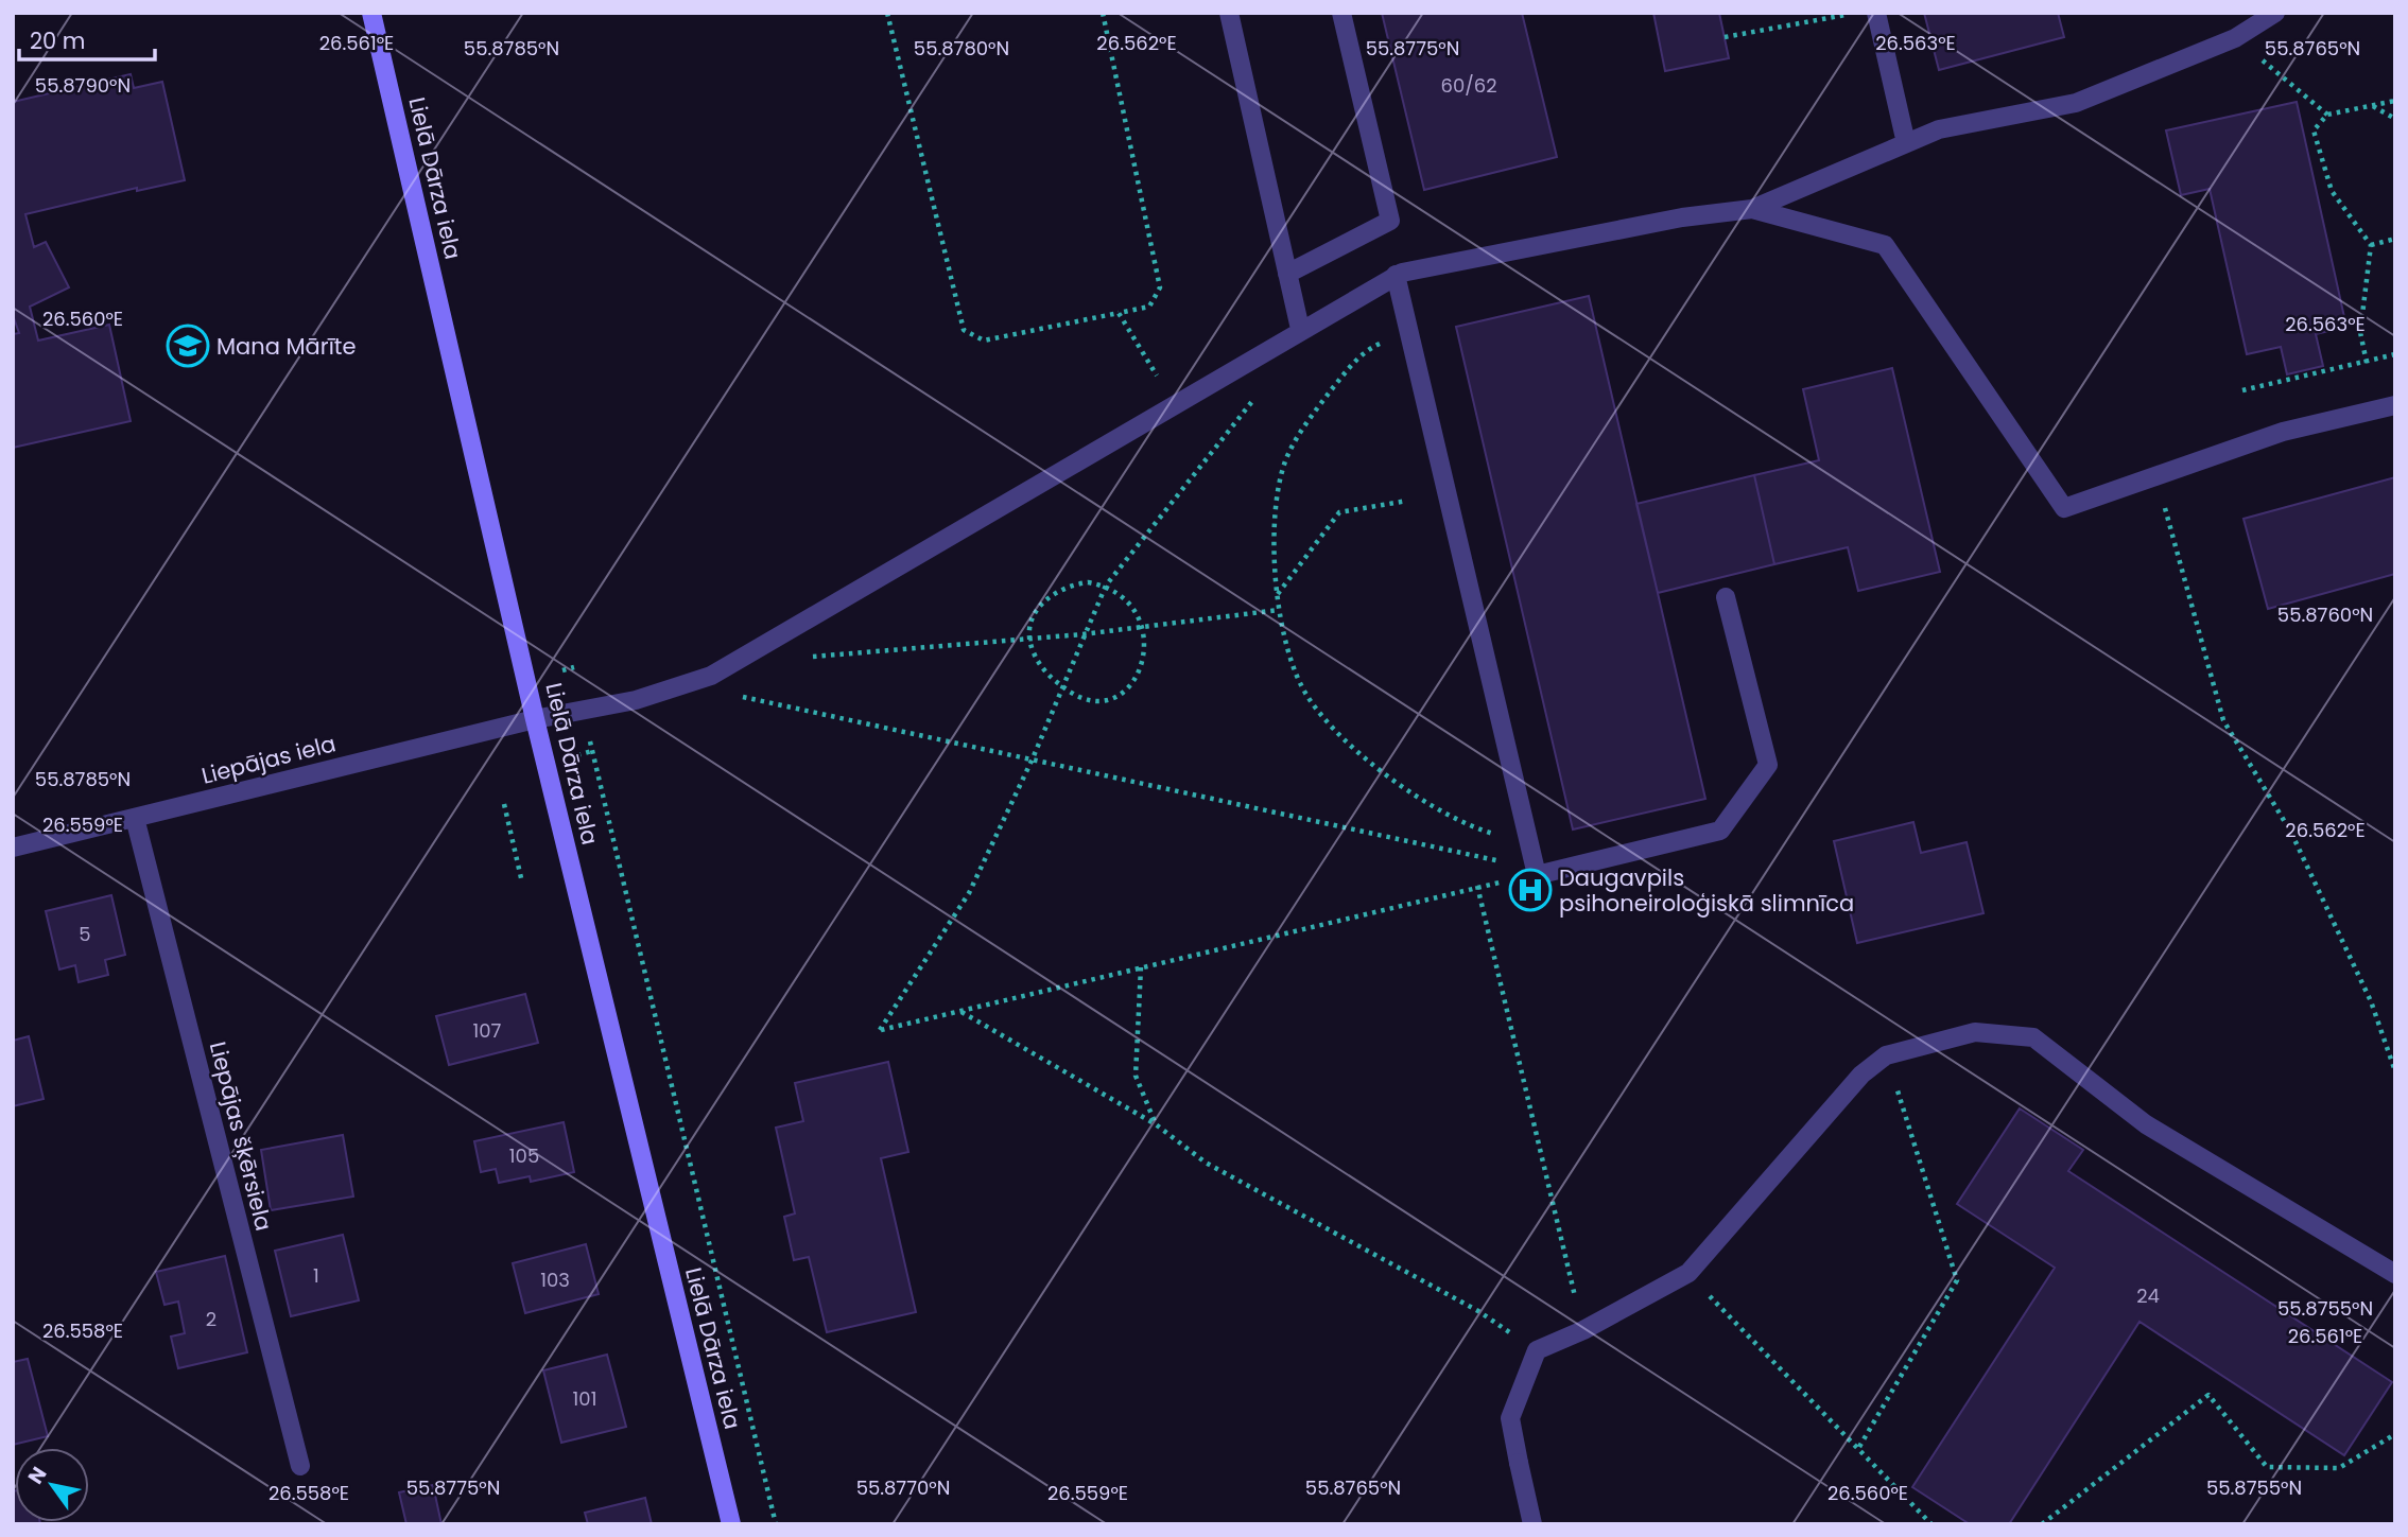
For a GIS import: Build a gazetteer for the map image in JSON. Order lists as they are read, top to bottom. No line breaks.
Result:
{"streets":{"street":["Lielā Dārza iela","Liepājas iela","Liepājas šķērsiela"]},"crossings":[["Lielā Dārza iela","Liepājas iela"],["Liepājas iela","Liepājas šķērsiela"]],"places":{"school or university":["Mana Mārīte"],"hospital":["Daugavpils psihoneiroloģiskā slimnīca"]},"house_numbers":["60/62","5","107","105","1","103","24","2","101"],"scale_bar":"20 m","north":"top left","coordinates":["26.561°E","26.562°E","26.563°E","55.8785°N","55.8780°N","55.8775°N","55.8765°N","55.8790°N","26.560°E","55.8760°N","26.559°E","55.8755°N","26.558°E","55.8770°N"]}
